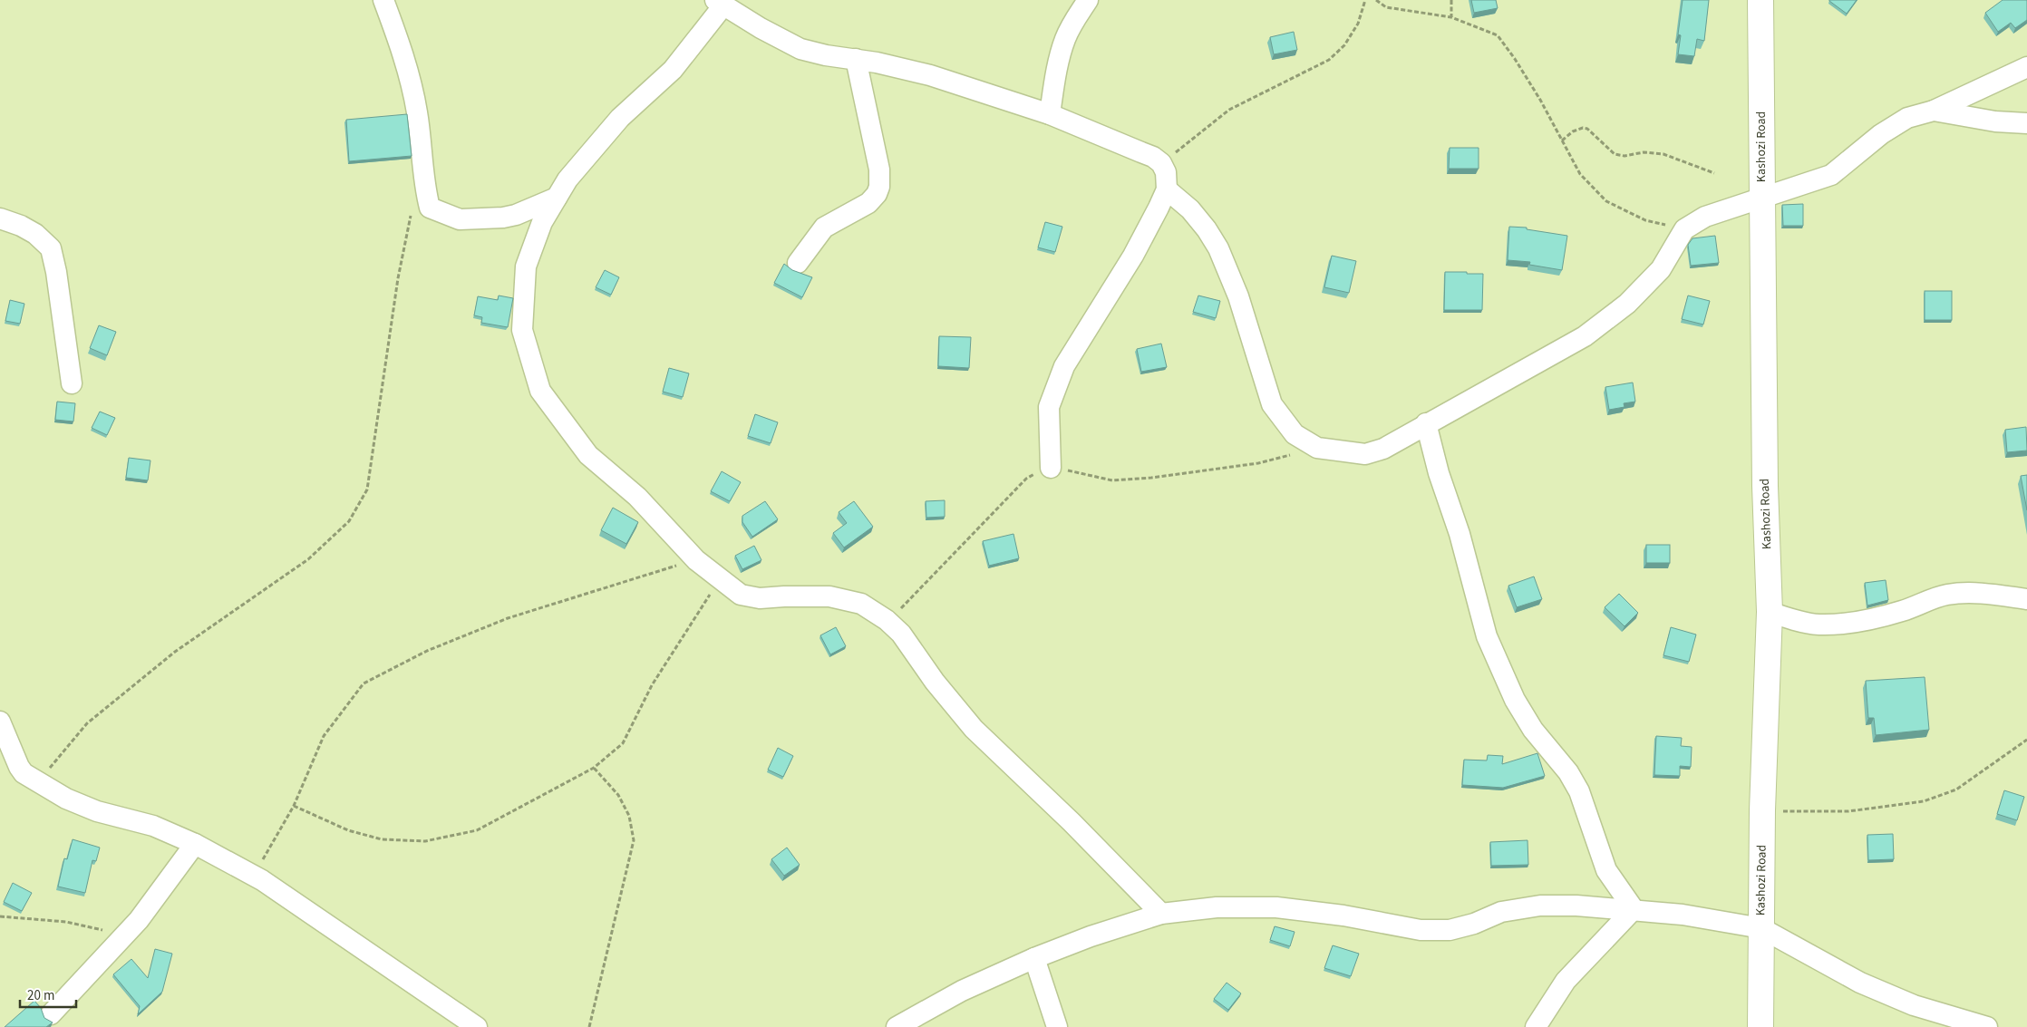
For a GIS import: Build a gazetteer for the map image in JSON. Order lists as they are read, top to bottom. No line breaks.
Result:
{"streets":{"main road":["Kashozi Road"]},"scale_bar":"20 m"}
